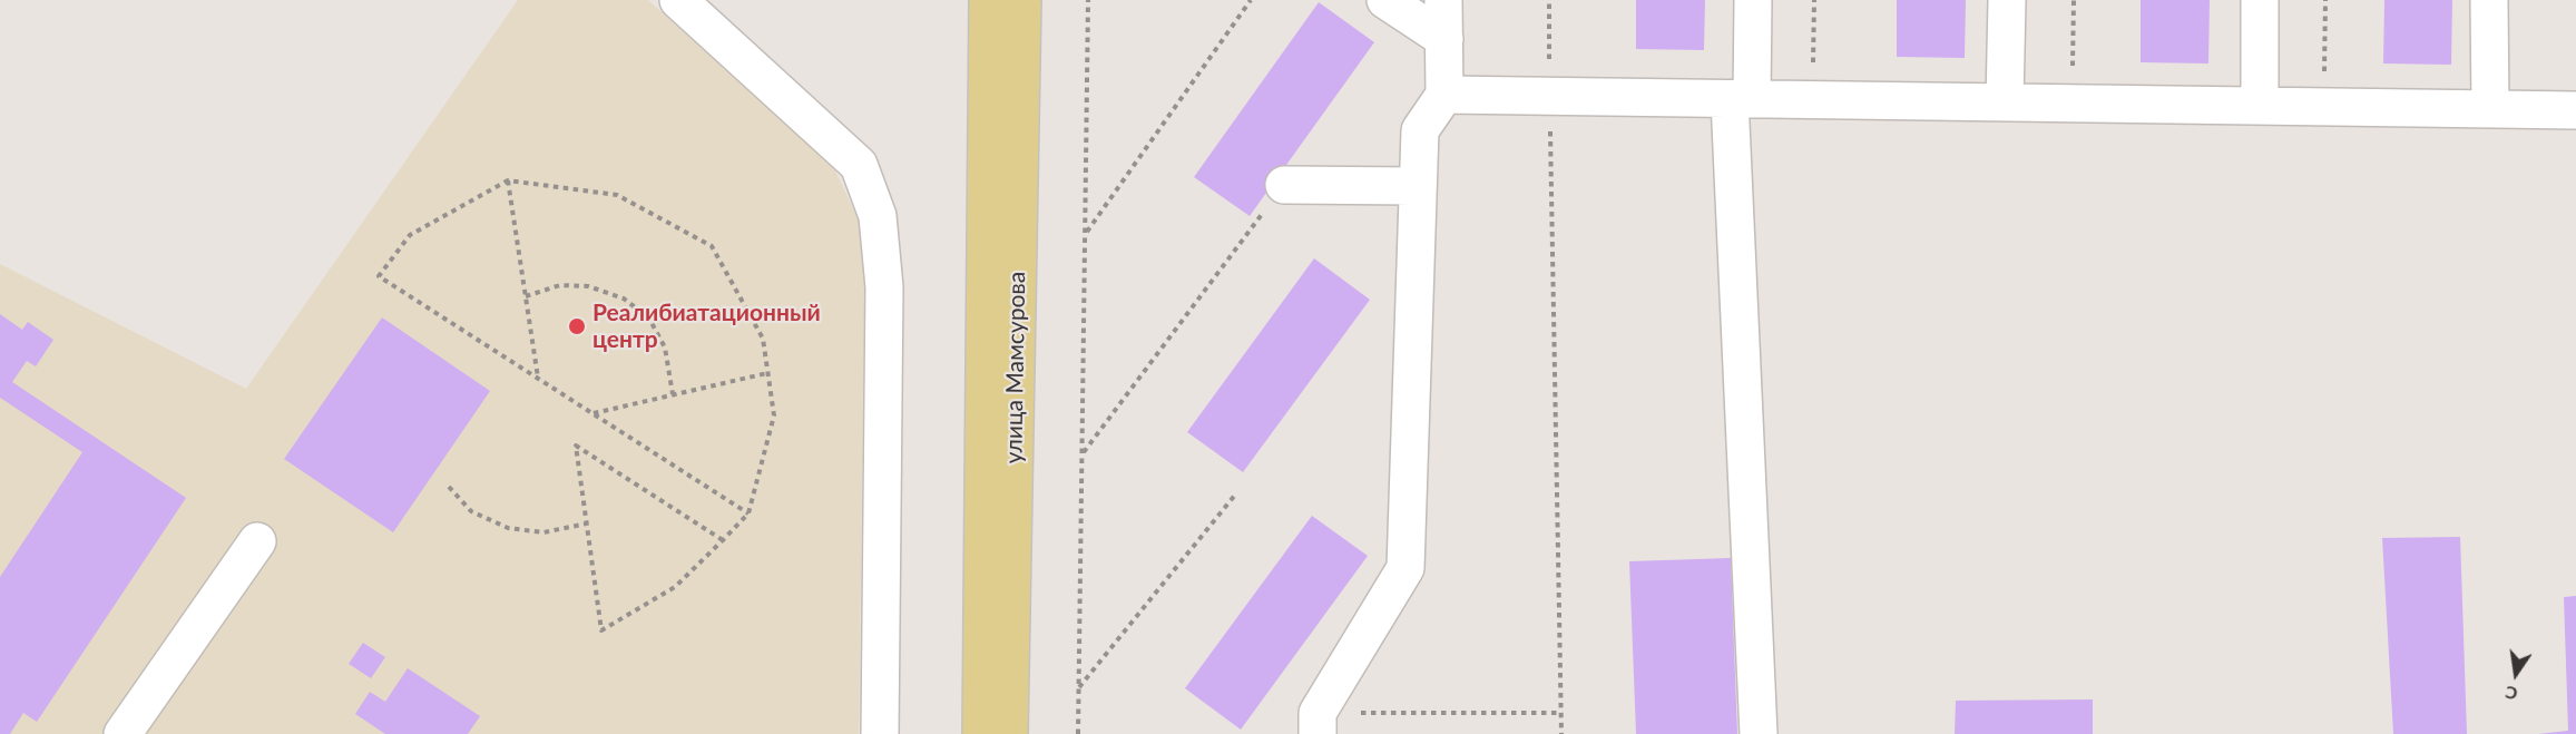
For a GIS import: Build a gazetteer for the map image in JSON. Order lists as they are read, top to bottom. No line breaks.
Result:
{"streets":{"main road":["улица Мамсурова"]},"places":["Реалибиатационный центр"],"north":"bottom"}
